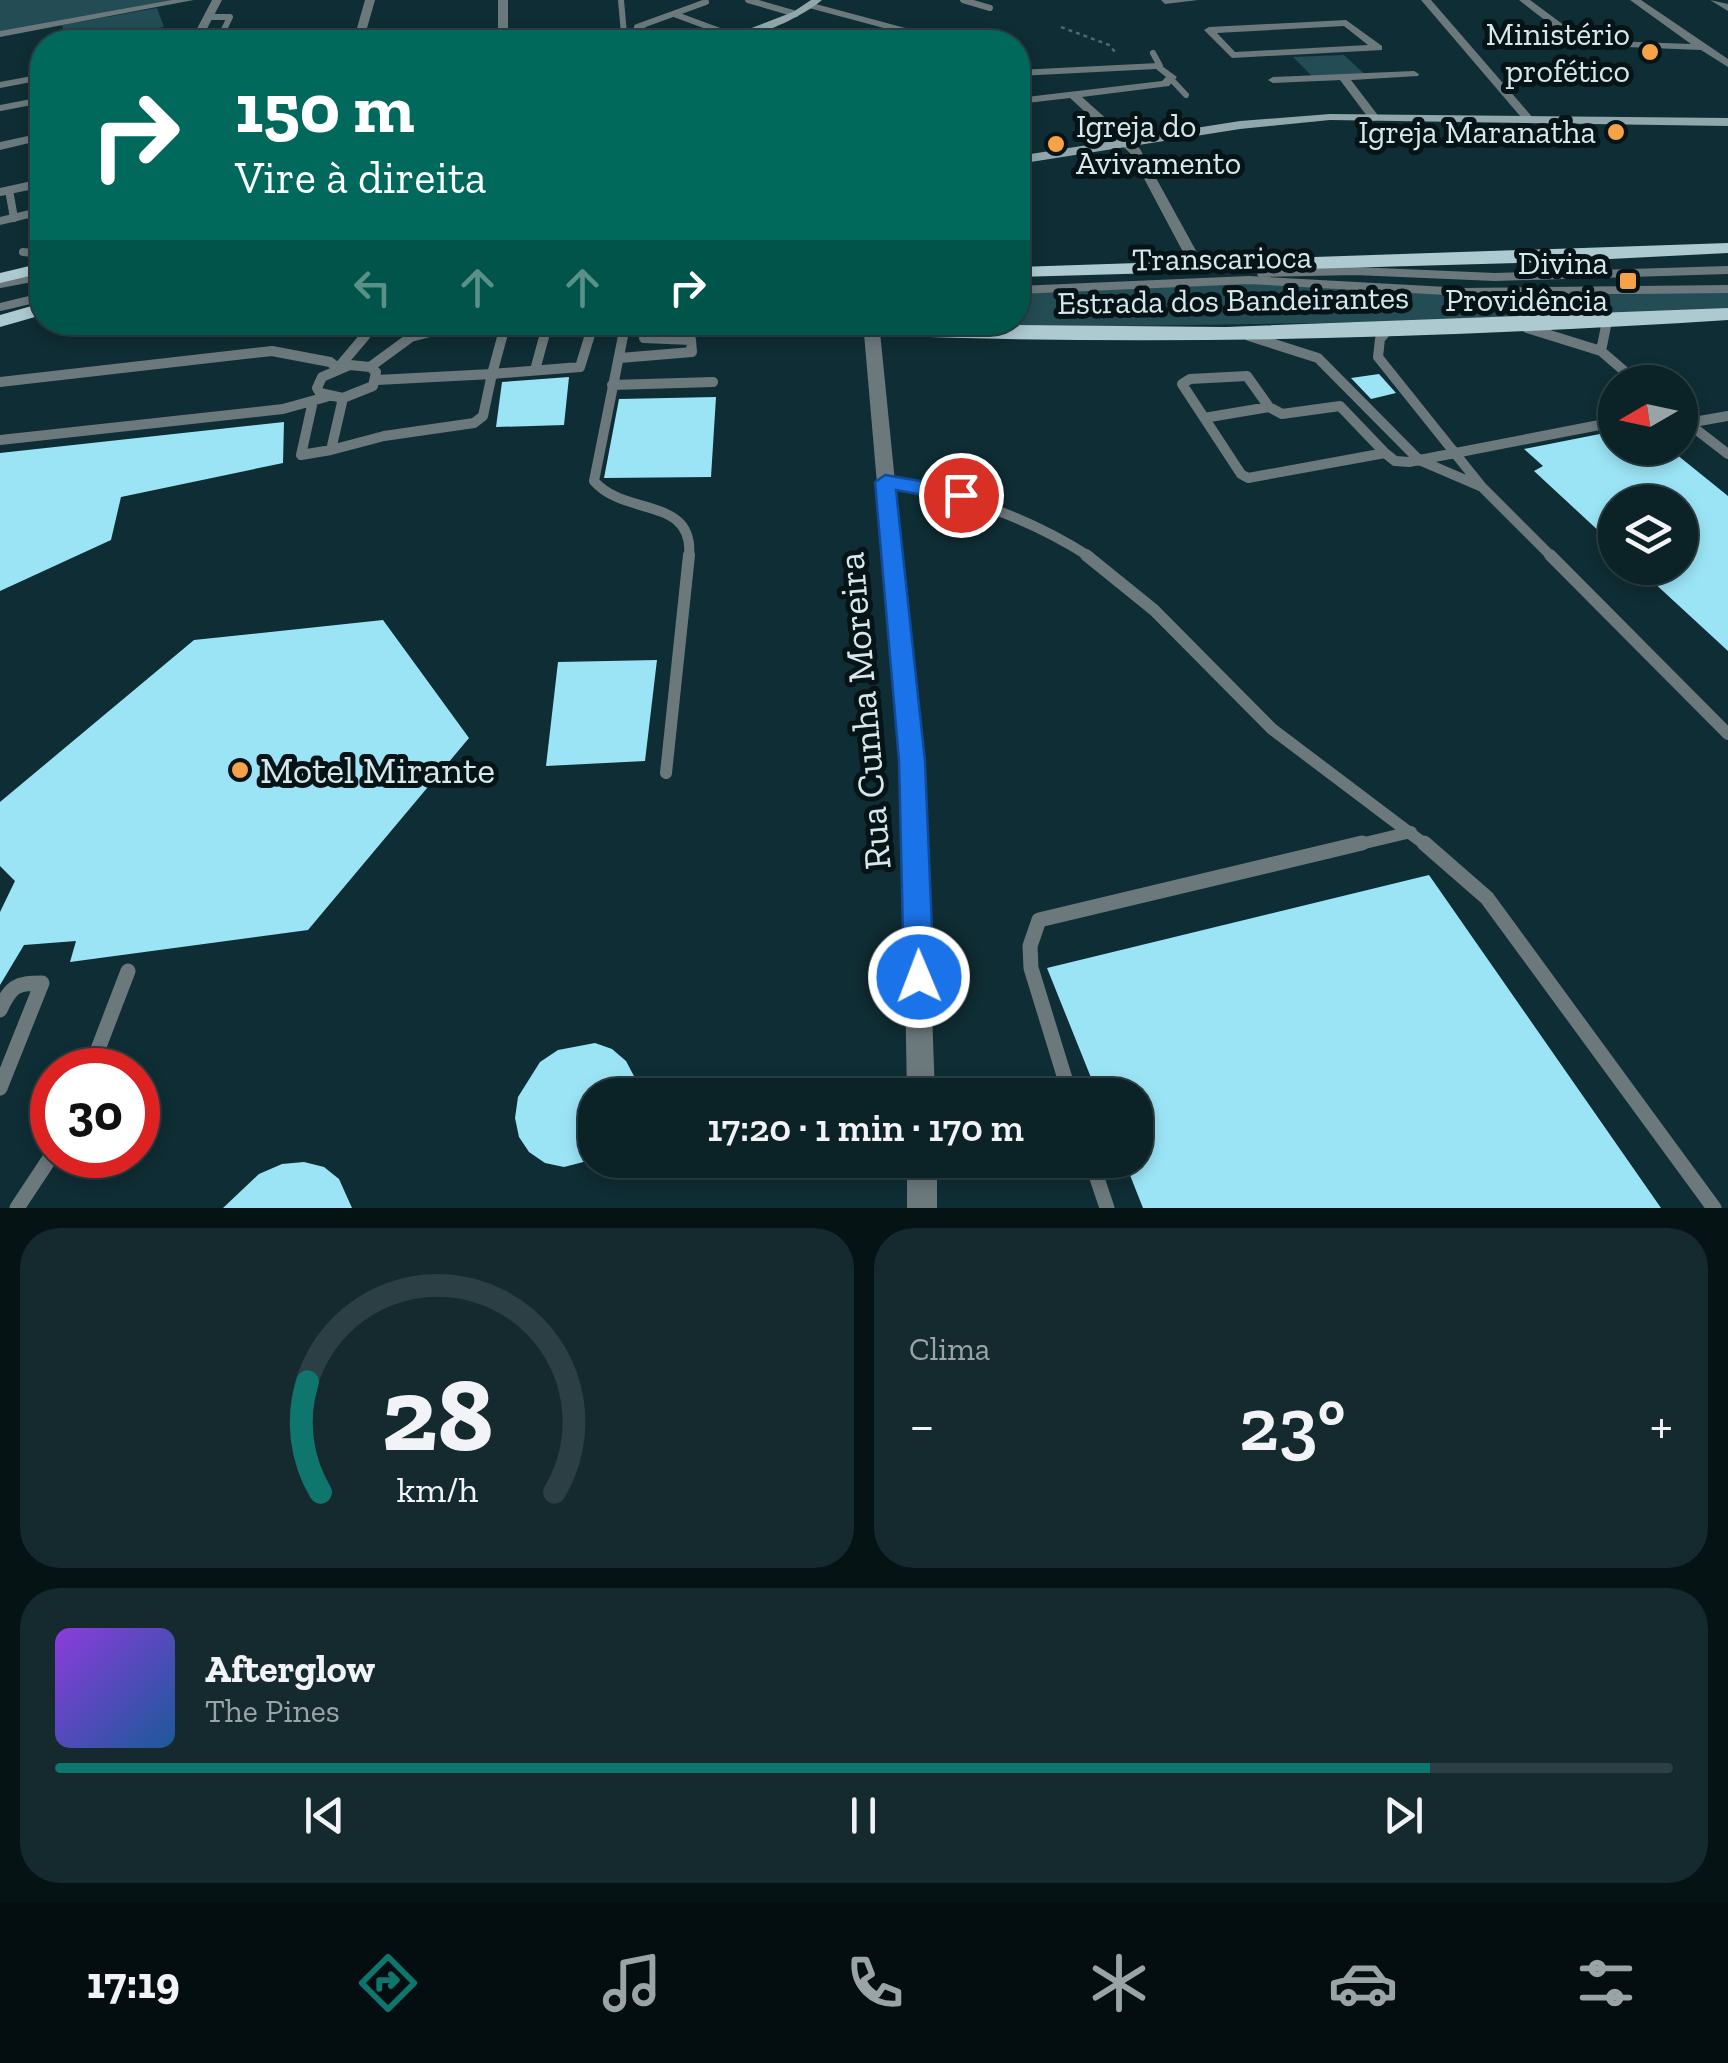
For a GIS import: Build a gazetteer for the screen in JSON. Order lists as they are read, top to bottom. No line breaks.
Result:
{"streets":{"main road":["Estrada dos Bandeirantes"],"street":["Rua Cunha Moreira"],"lane":["Transcarioca"]},"places":{"other":["Ministério profético","Igreja Maranatha","Igreja do Avivamento","Motel Mirante"],"transit":["Divina Providência"]},"north":"left","page":{"turn":["150 m","Vire à direita"],"limit":"30","trip":"17:20 · 1 min · 170 m","tile":"Clima","heat":["−","23°","+"],"song":["Afterglow","The Pines"],"tabs":"17:19","gauge":["28","km/h"]}}
